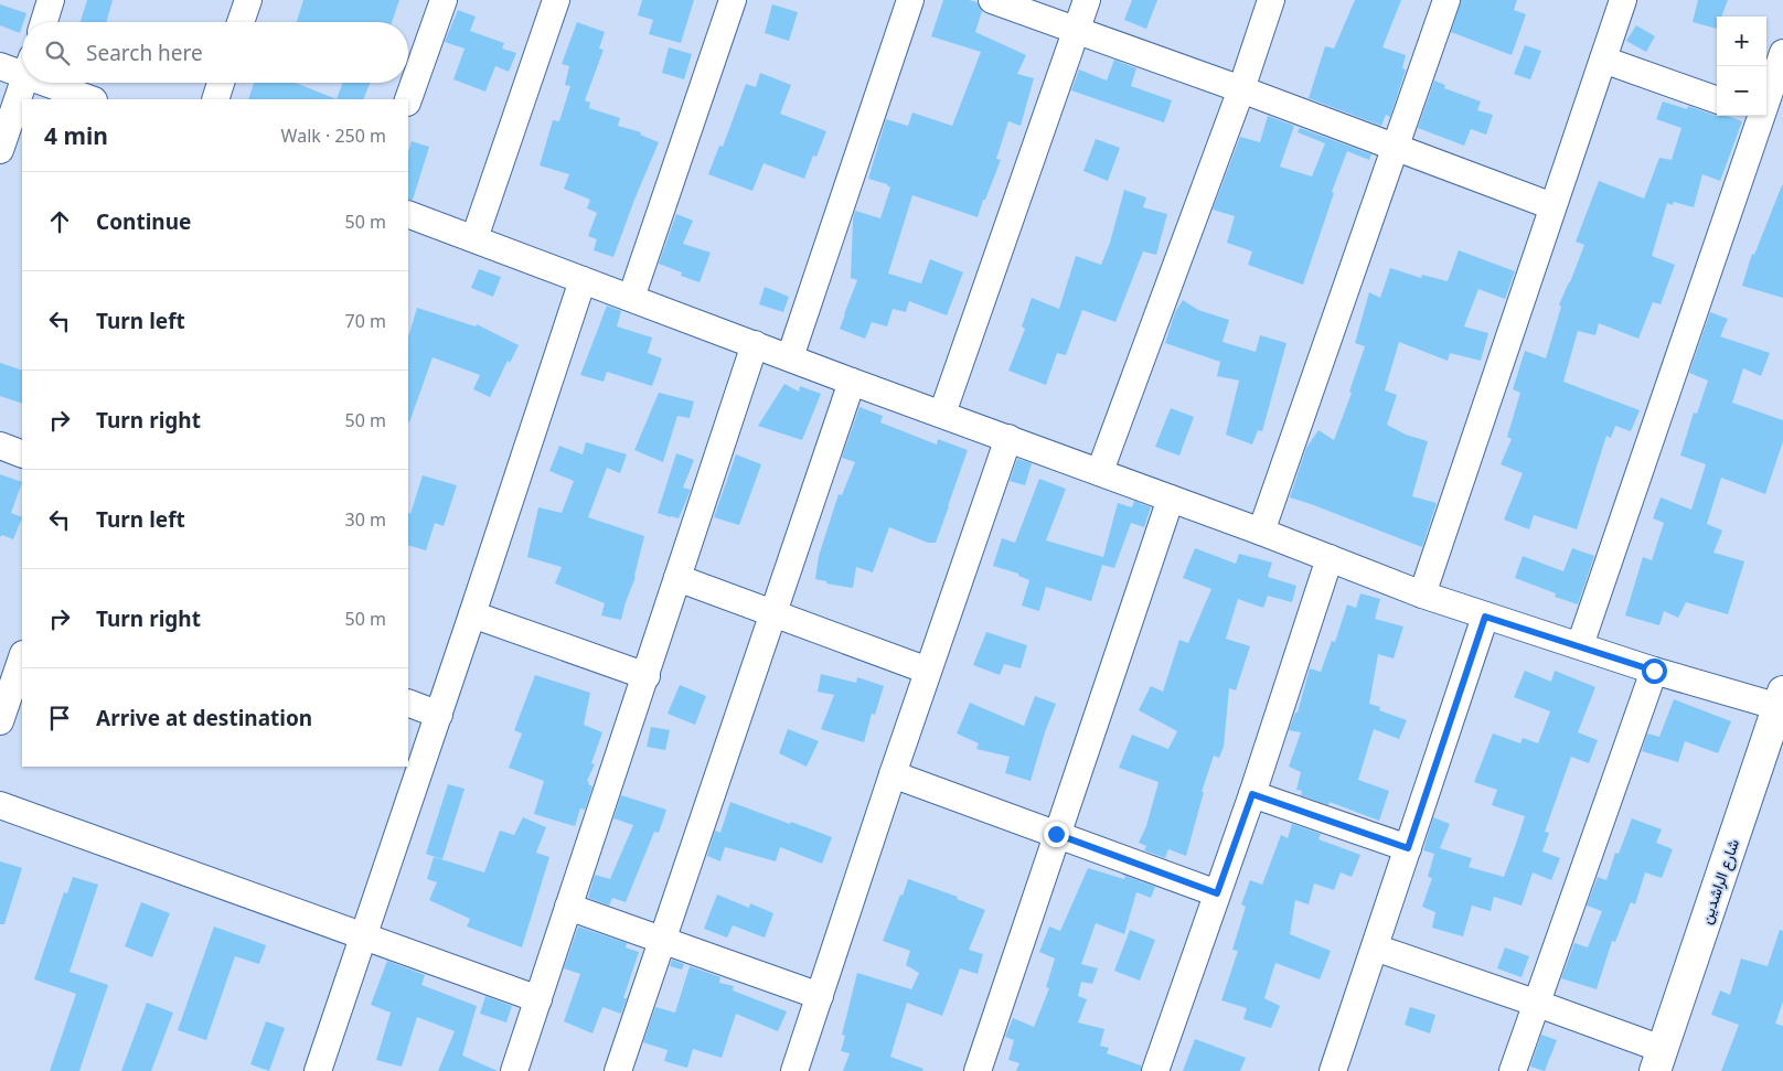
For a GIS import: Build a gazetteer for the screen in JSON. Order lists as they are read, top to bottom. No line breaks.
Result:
{"streets":{"street":["شارع الراشدين"]},"page":{"map_buttons":["+","−"],"search":"Search here","heading":["4 min","Walk · 250 m"],"list":[["Continue","50 m"],["Turn left","70 m"],["Turn right","50 m"],["Turn left","30 m"],["Turn right","50 m"],"Arrive at destination"]}}
